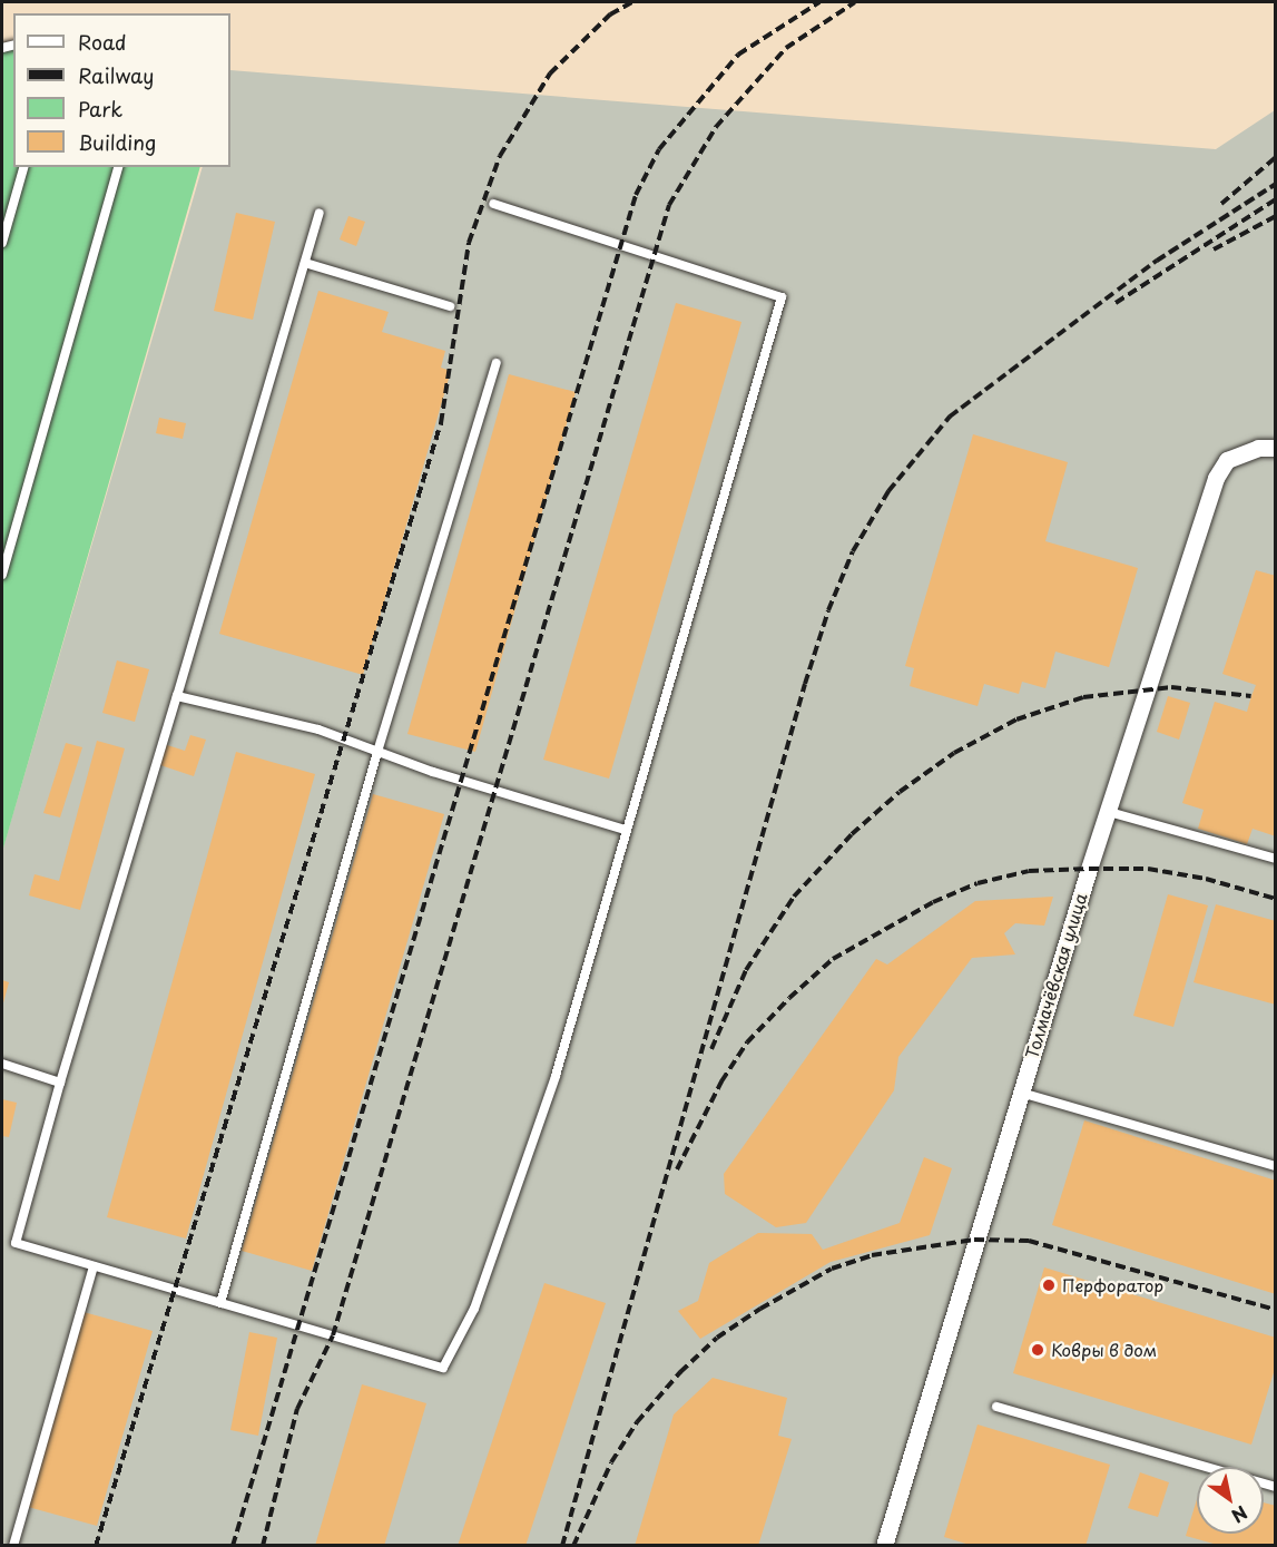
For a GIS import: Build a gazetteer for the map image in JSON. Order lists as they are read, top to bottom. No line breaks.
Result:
{"streets":{"street":["Толмачёвская улица"]},"places":["Перфоратор","Ковры в дом"],"legend":["Road","Railway","Park","Building"],"north":"bottom right"}
